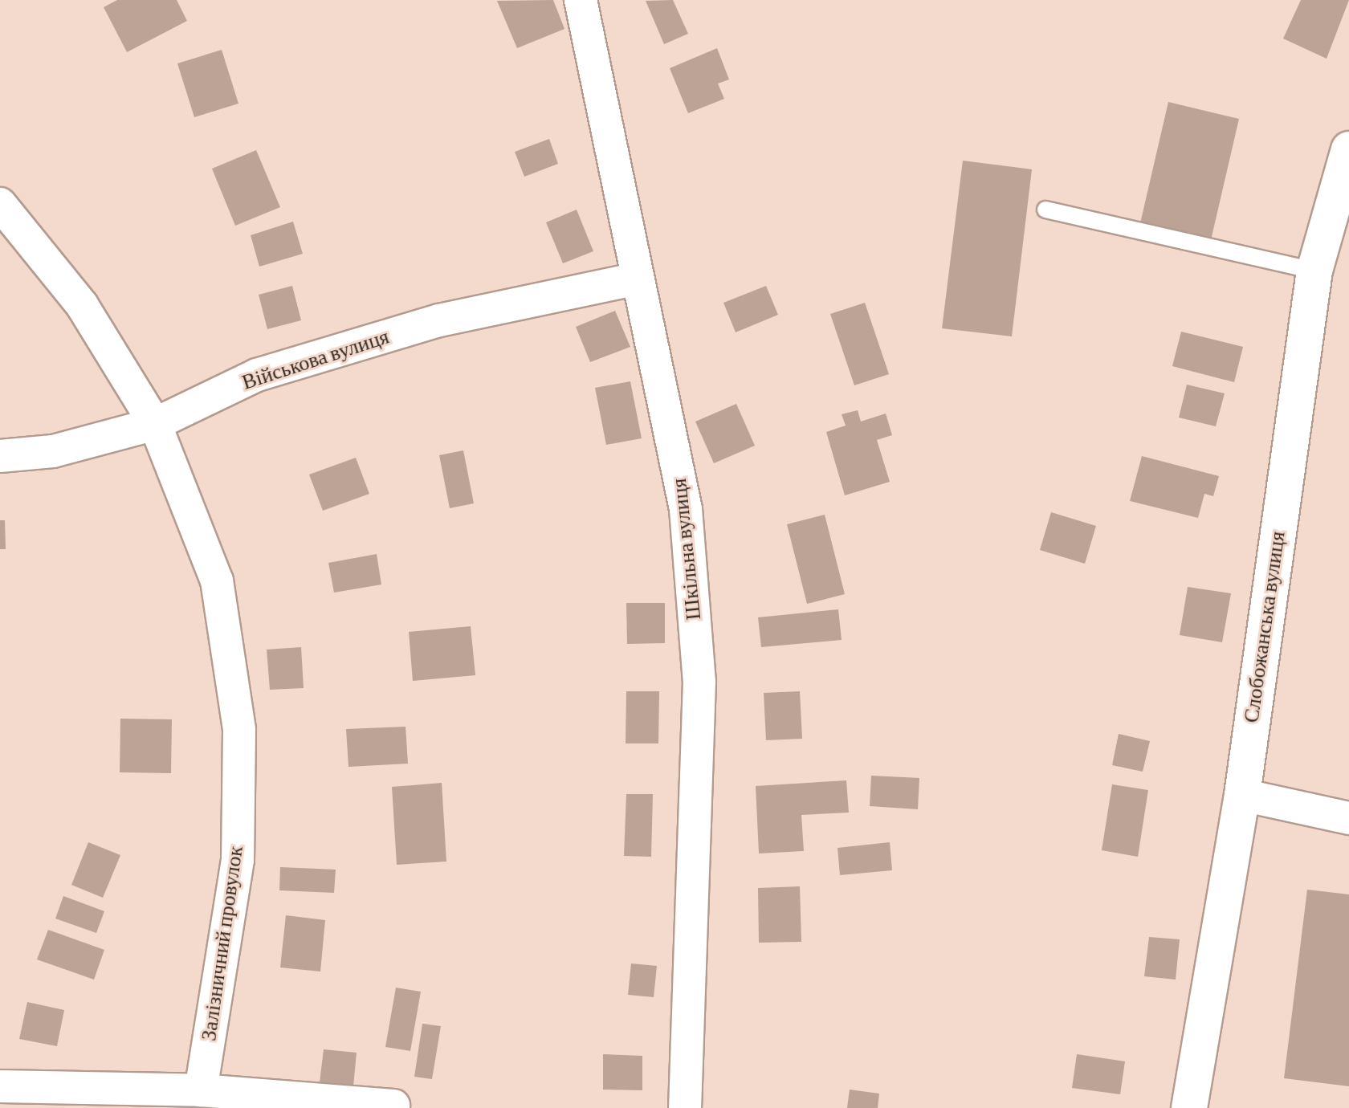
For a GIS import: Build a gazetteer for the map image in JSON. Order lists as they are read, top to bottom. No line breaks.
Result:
{"streets":{"street":["Військова вулиця","Шкільна вулиця","Слобожанська вулиця","Залізничний провулок"]},"crossings":[["Військова вулиця","Шкільна вулиця"],["Військова вулиця","Залізничний провулок"]]}
